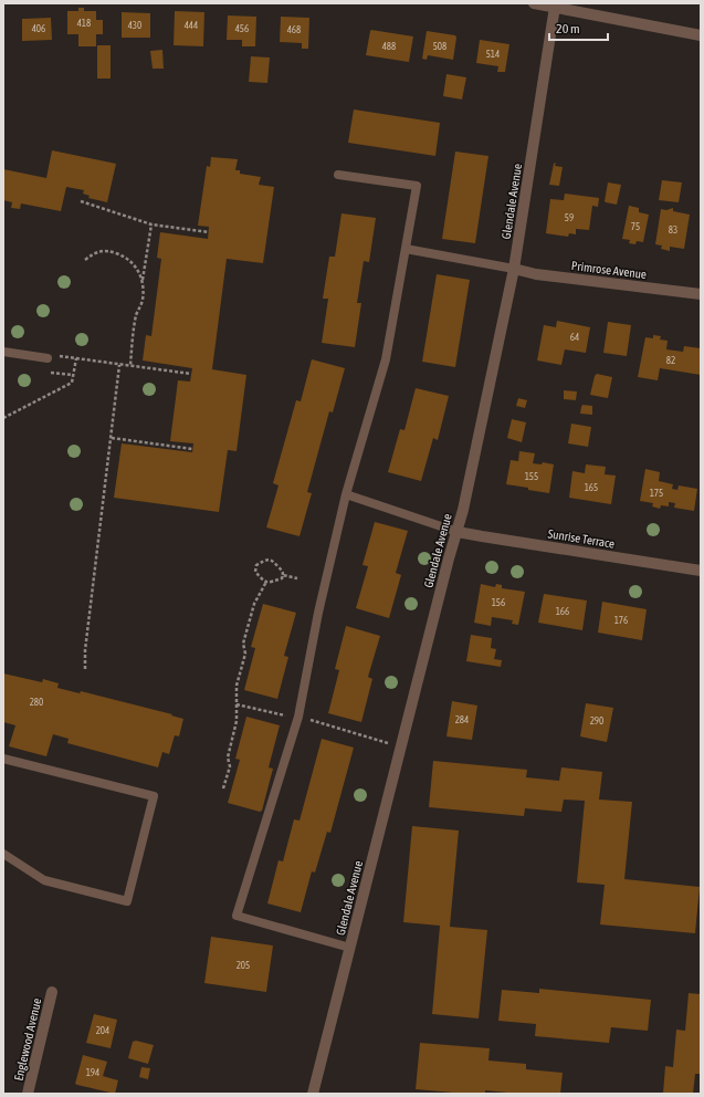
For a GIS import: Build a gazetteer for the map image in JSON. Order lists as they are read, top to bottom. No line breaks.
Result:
{"streets":{"street":["Glendale Avenue","Primrose Avenue","Sunrise Terrace","Englewood Avenue"]},"crossings":[["Glendale Avenue","Primrose Avenue"],["Glendale Avenue","Sunrise Terrace"]],"house_numbers":["418","430","444","406","456","468","488","508","514","59","75","83","64","82","155","165","175","156","166","176","280","284","290","205","204","194"],"scale_bar":"20 m"}
